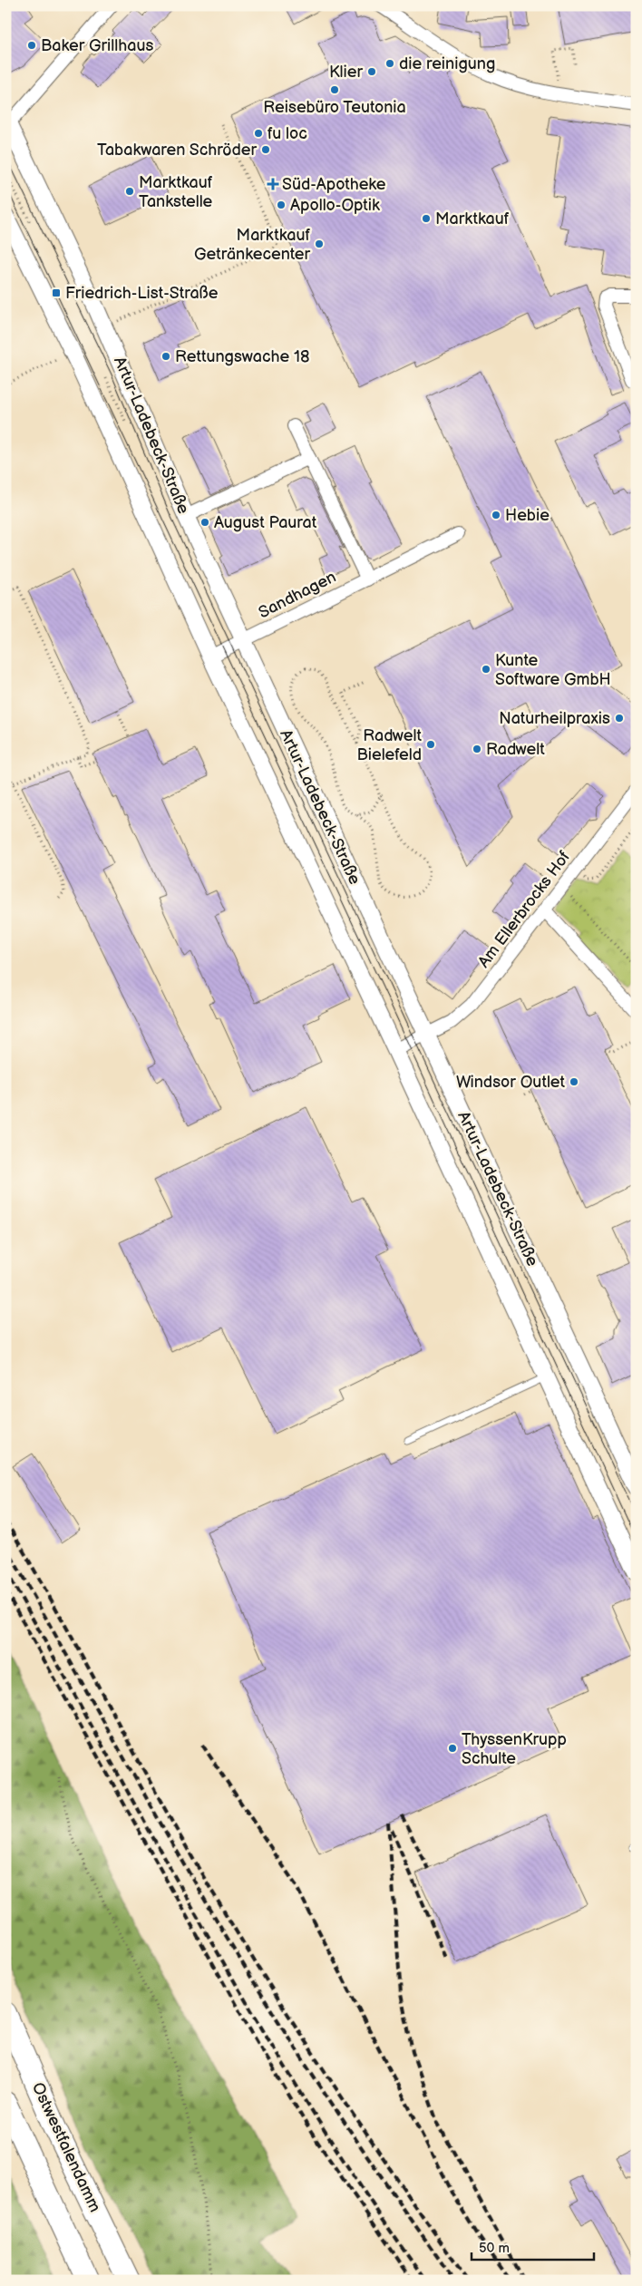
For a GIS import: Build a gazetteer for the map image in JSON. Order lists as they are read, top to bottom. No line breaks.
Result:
{"streets":{"highway":["Ostwestfalendamm"],"street":["Artur-Ladebeck-Straße","Sandhagen","Am Ellerbrocks Hof"]},"crossings":[["Artur-Ladebeck-Straße","Sandhagen"],["Artur-Ladebeck-Straße","Am Ellerbrocks Hof"]],"places":{"other":["Baker Grillhaus","die reinigung","Klier","Reisebüro Teutonia","fu loc","Tabakwaren Schröder","Marktkauf Tankstelle","Apollo-Optik","Marktkauf","Marktkauf Getränkecenter","Rettungswache 18","Hebie","August Paurat","Kunte Software GmbH","Naturheilpraxis","Radwelt Bielefeld","Radwelt","Windsor Outlet","ThyssenKrupp Schulte"],"health":["Süd-Apotheke"],"transit":["Friedrich-List-Straße"]},"scale_bar":"50 m"}
